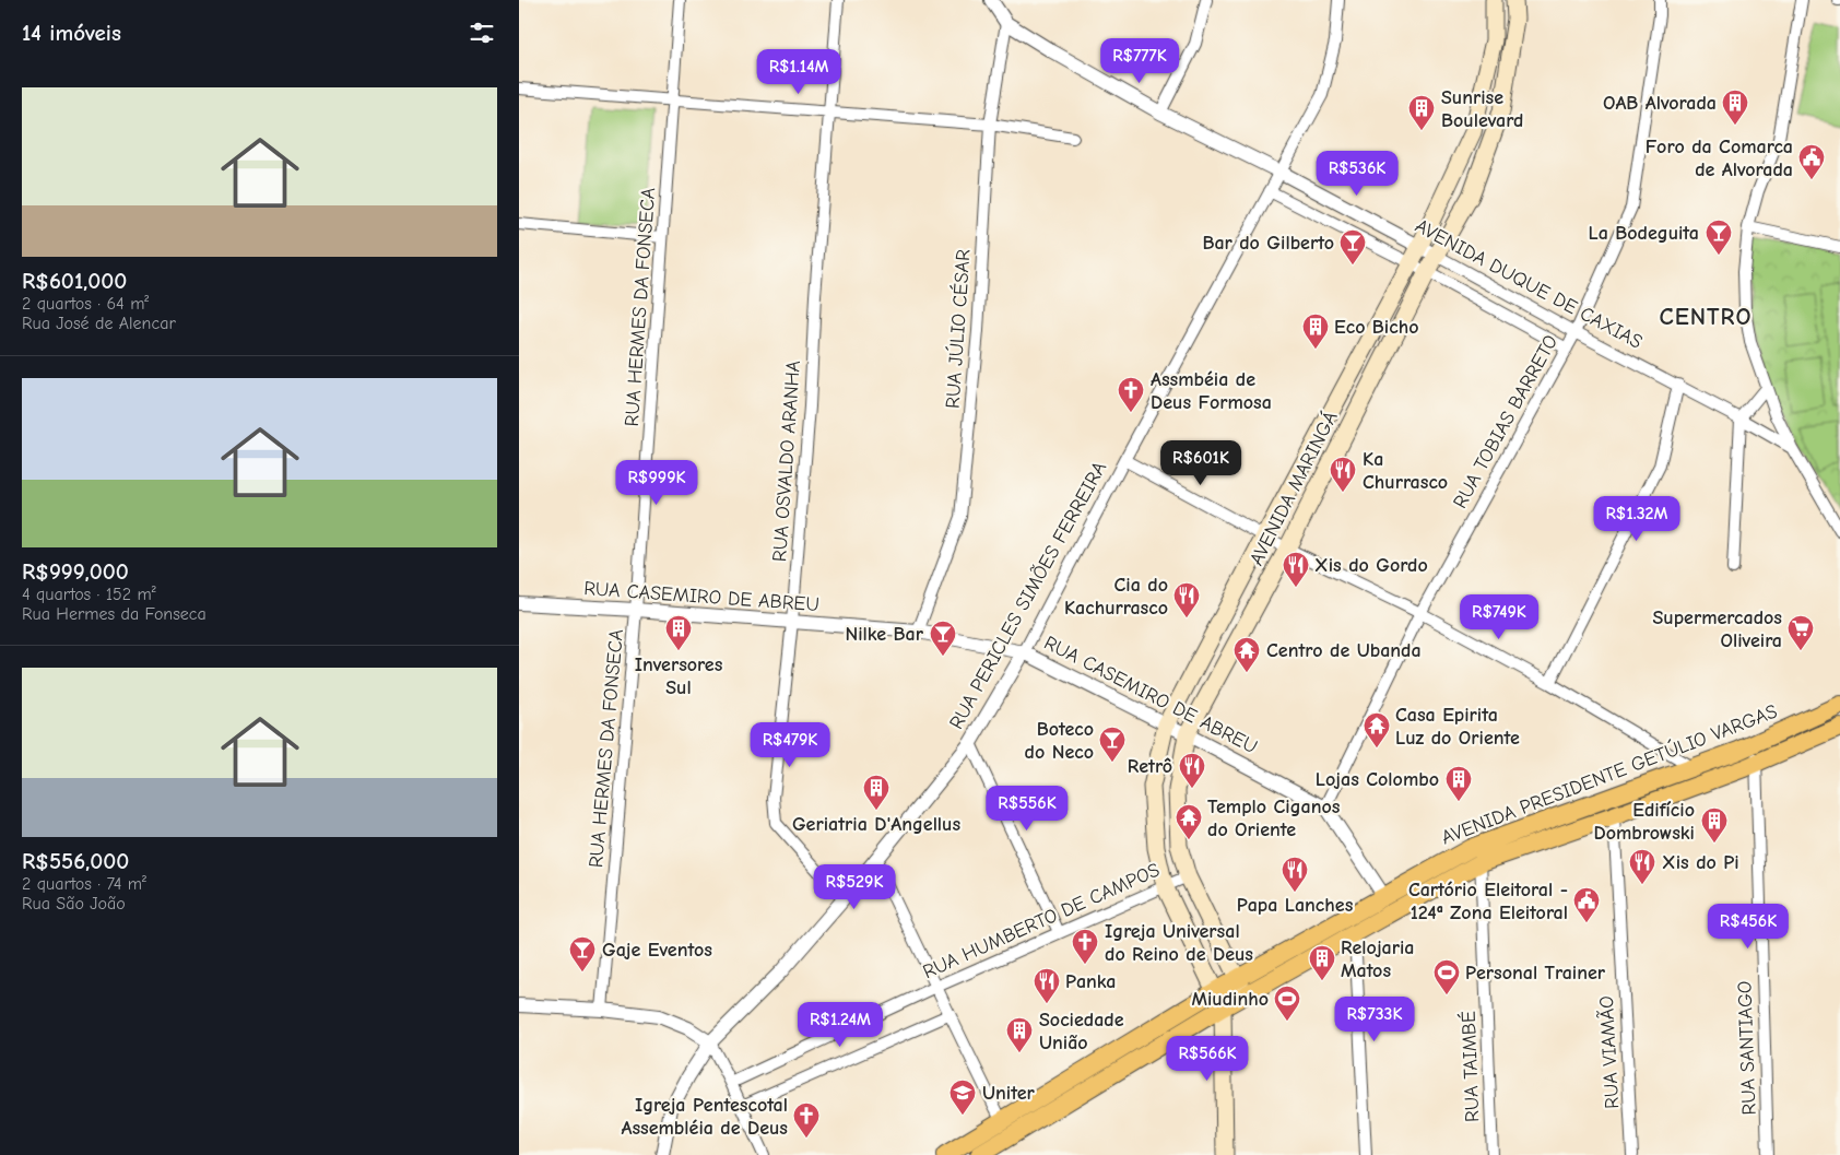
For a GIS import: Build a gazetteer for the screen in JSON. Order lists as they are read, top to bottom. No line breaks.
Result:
{"streets":{"main road":["AVENIDA MARINGÁ","AVENIDA PRESIDENTE GETÚLIO VARGAS"],"street":["AVENIDA DUQUE DE CAXIAS","RUA HERMES DA FONSECA","RUA JÚLIO CÉSAR","RUA TOBIAS BARRETO","RUA OSVALDO ARANHA","RUA PERICLES SIMÕES FERREIRA","RUA CASEMIRO DE ABREU","RUA HUMBERTO DE CAMPOS","RUA SANTIAGO","RUA VIAMÃO","RUA TAIMBÉ"]},"crossings":[["AVENIDA DUQUE DE CAXIAS","RUA JÚLIO CÉSAR"],["AVENIDA DUQUE DE CAXIAS","RUA TOBIAS BARRETO"],["AVENIDA DUQUE DE CAXIAS","AVENIDA MARINGÁ"],["AVENIDA DUQUE DE CAXIAS","RUA PERICLES SIMÕES FERREIRA"],["RUA HERMES DA FONSECA","RUA CASEMIRO DE ABREU"],["RUA JÚLIO CÉSAR","RUA CASEMIRO DE ABREU"],["RUA TOBIAS BARRETO","RUA CASEMIRO DE ABREU"],["RUA OSVALDO ARANHA","RUA PERICLES SIMÕES FERREIRA"],["RUA OSVALDO ARANHA","RUA CASEMIRO DE ABREU"],["AVENIDA MARINGÁ","RUA CASEMIRO DE ABREU"],["AVENIDA MARINGÁ","AVENIDA PRESIDENTE GETÚLIO VARGAS"],["AVENIDA MARINGÁ","RUA HUMBERTO DE CAMPOS"],["RUA PERICLES SIMÕES FERREIRA","RUA CASEMIRO DE ABREU"],["RUA CASEMIRO DE ABREU","AVENIDA PRESIDENTE GETÚLIO VARGAS"],["AVENIDA PRESIDENTE GETÚLIO VARGAS","RUA SANTIAGO"],["AVENIDA PRESIDENTE GETÚLIO VARGAS","RUA VIAMÃO"],["AVENIDA PRESIDENTE GETÚLIO VARGAS","RUA TAIMBÉ"]],"districts":["CENTRO"],"places":{"building":["OAB Alvorada","Sunrise Boulevard","Eco Bicho","Inversores Sul","Lojas Colombo","Geriatria D'Angellus","Edifício Dombrowski","Relojaria Matos","Sociedade União"],"public building":["Foro da Comarca de Alvorada","Cartório Eleitoral - 124ª Zona Eleitoral"],"bar":["La Bodeguita","Bar do Gilberto","Nilke Bar","Boteco do Neco","Gaje Eventos"],"church":["Assmbéia de Deus Formosa","Igreja Universal do Reino de Deus","Igreja Pentescotal Assembléia de Deus"],"restaurant":["Ka Churrasco","Xis do Gordo","Cia do Kachurrasco","Retrô","Xis do Pi","Papa Lanches","Panka"],"supermarket":["Supermercados Oliveira"],"temple":["Centro de Ubanda","Casa Epirita Luz do Oriente","Templo Ciganos do Oriente"],"sports":["Personal Trainer","Miudinho"],"school or university":["Uniter"]},"page":{"heading":"14 imóveis","price":["R$777K","R$1.14M","R$536K","R$601K","R$999K","R$1.32M","R$749K","R$479K","R$556K","R$529K","R$456K","R$733K","R$1.24M","R$566K"],"list":[{"name":"R$601,000","note":"2 quartos · 64 m² · Rua José de Alencar"},{"name":"R$999,000","note":"4 quartos · 152 m² · Rua Hermes da Fonseca"},{"name":"R$556,000","note":"2 quartos · 74 m² · Rua São João"}]}}
